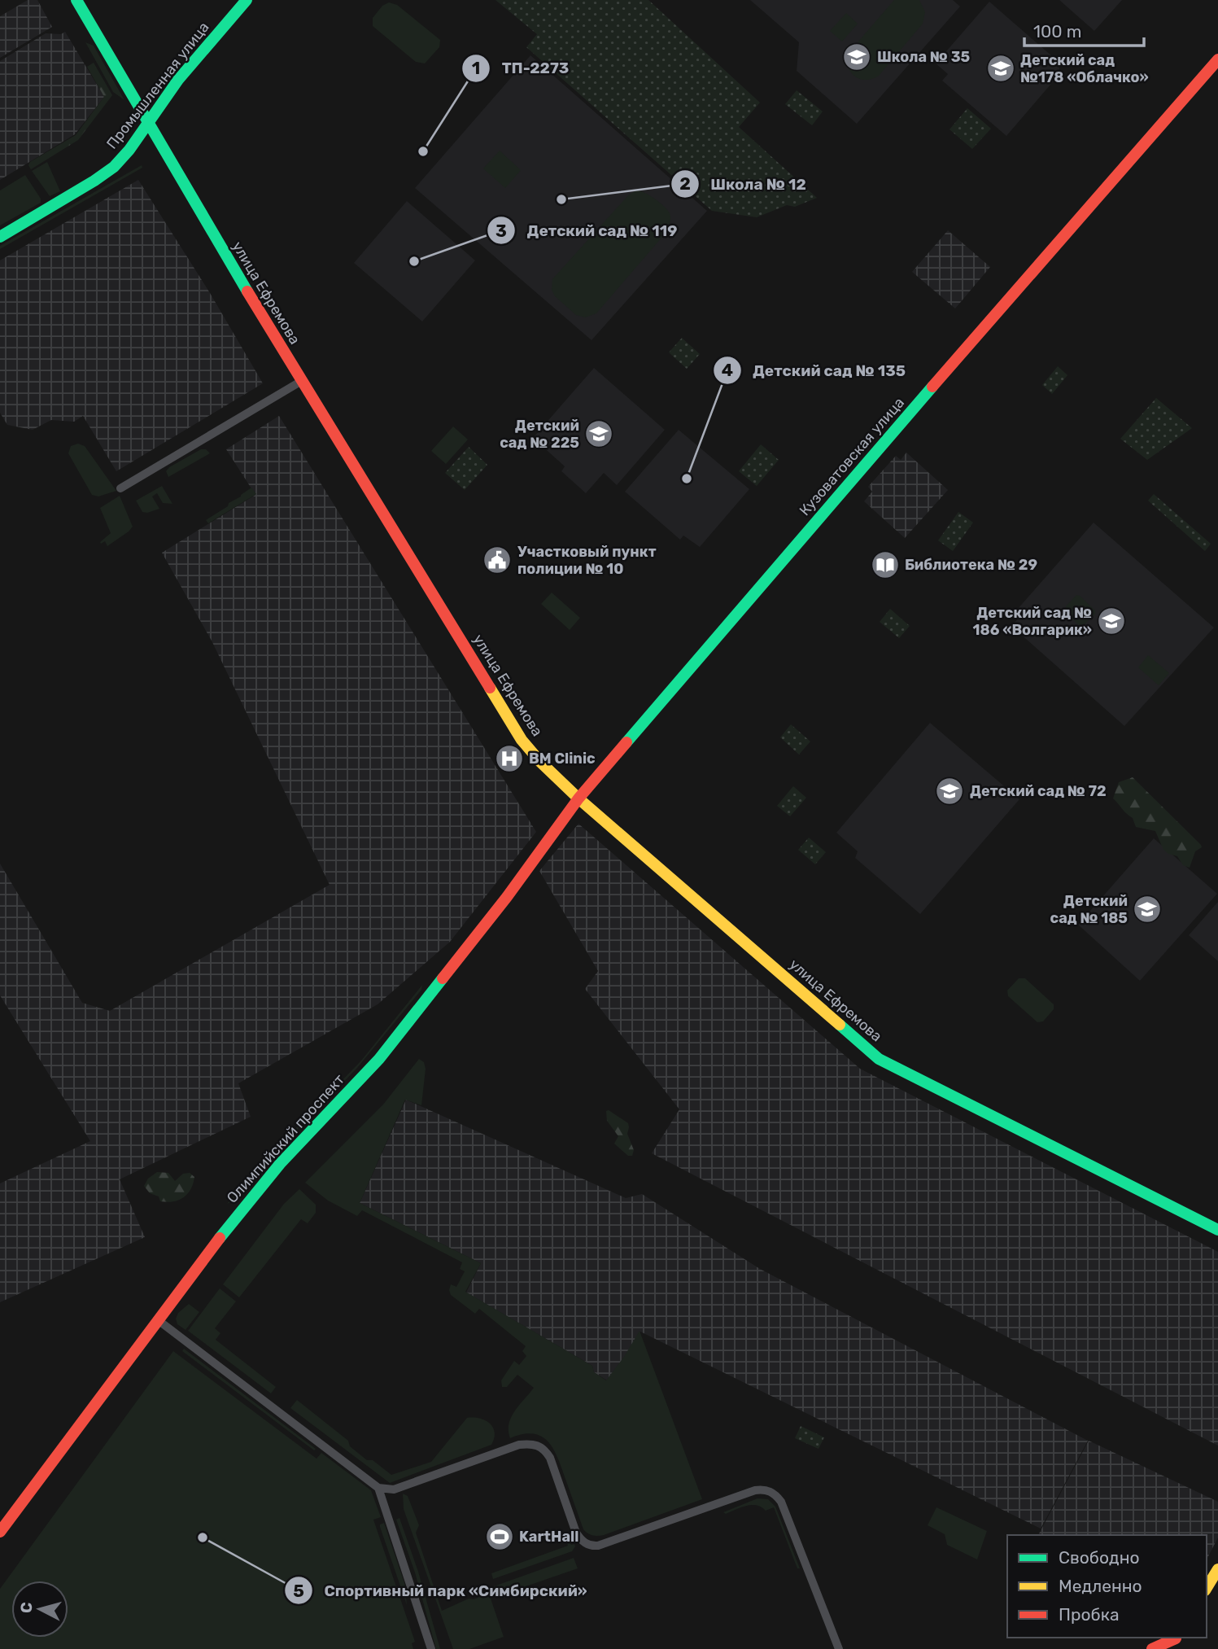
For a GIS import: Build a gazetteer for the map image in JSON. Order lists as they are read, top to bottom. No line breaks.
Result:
{"streets":{"street":["Промышленная улица","улица Ефремова","Кузоватовская улица","Олимпийский проспект"]},"crossings":[["Промышленная улица","улица Ефремова"],["улица Ефремова","Кузоватовская улица"],["улица Ефремова","Олимпийский проспект"],["Кузоватовская улица","Олимпийский проспект"]],"places":{"school or university":["Школа № 35","Детский сад №178 «Облачко»","Детский сад № 225","Детский сад № 186 «Волгарик»","Детский сад № 72","Детский сад № 185"],"other":["ТП-2273","Школа № 12","Детский сад № 119","Детский сад № 135","Спортивный парк «Симбирский»"],"public building":["Участковый пункт полиции № 10"],"library":["Библиотека № 29"],"hospital":["BM Clinic"],"sports":["KartHall"]},"legend":["Свободно","Медленно","Пробка"],"scale_bar":"100 m","north":"left"}
